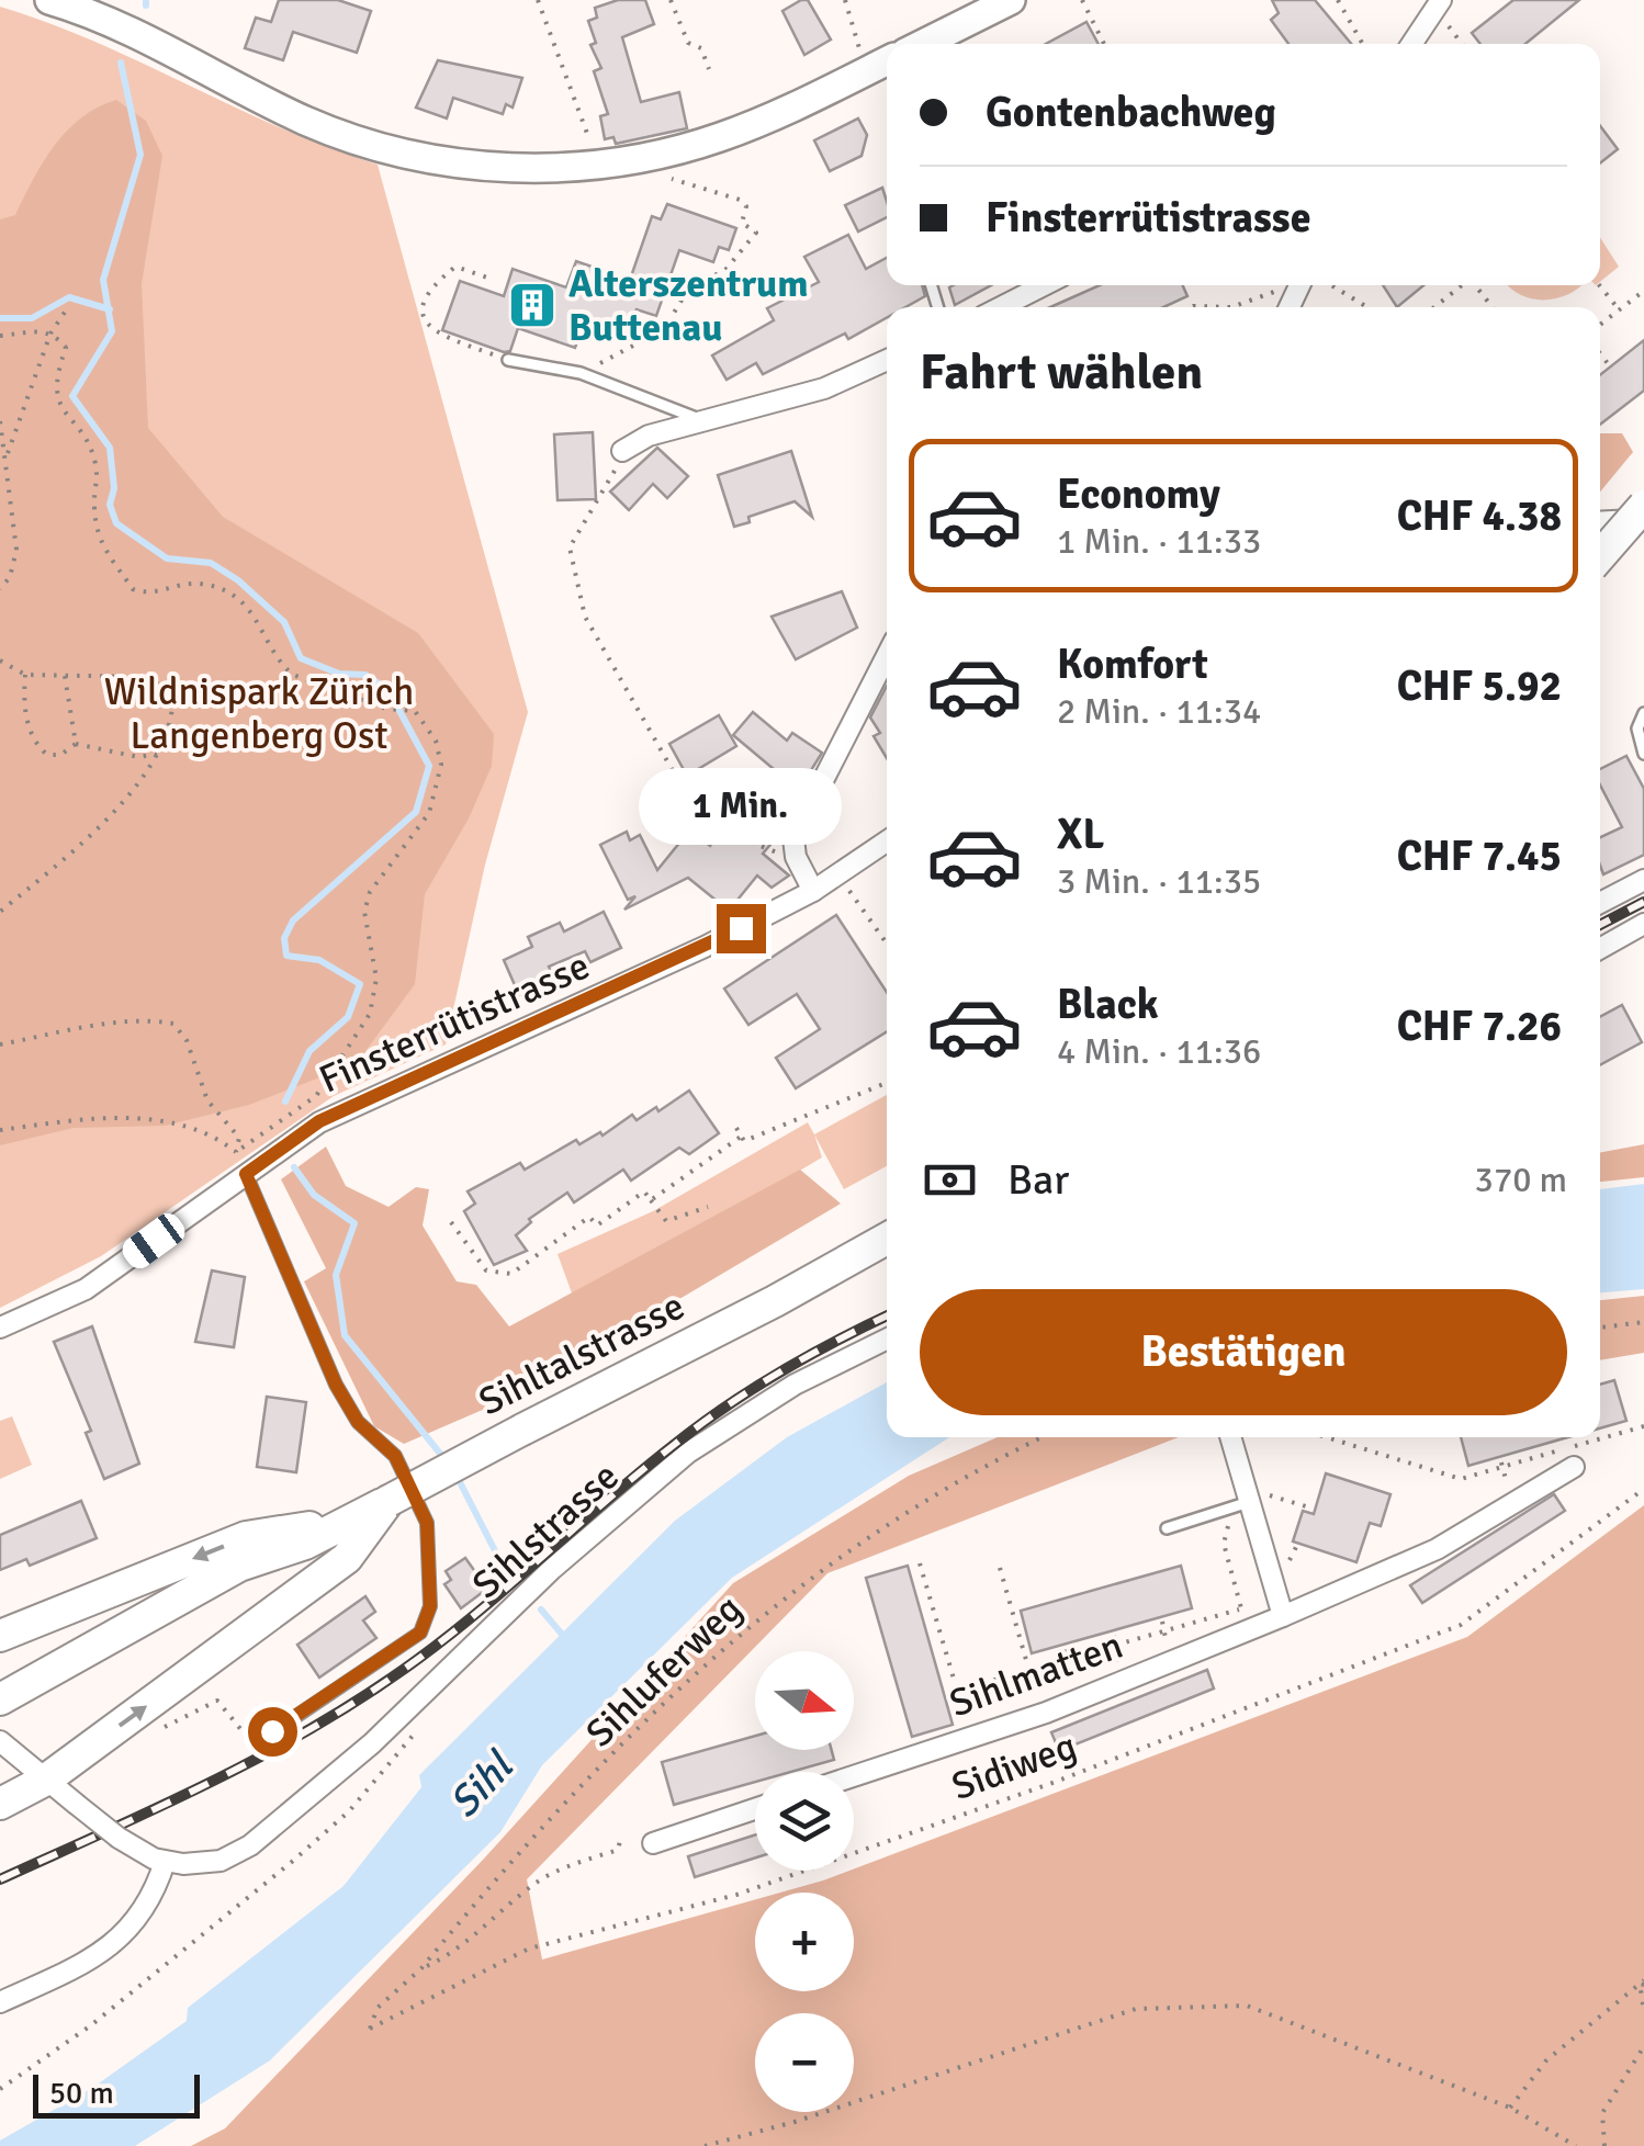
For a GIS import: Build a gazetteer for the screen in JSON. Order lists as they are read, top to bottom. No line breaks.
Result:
{"streets":{"main road":["Sihltalstrasse"],"street":["Finsterrütistrasse","Sihlstrasse","Sihlmatten"],"path":["Sihluferweg","Sidiweg"]},"crossings":[["Sihluferweg","Sidiweg"]],"water":["Sihl"],"parks":["Wildnispark Zürich Langenberg Ost"],"places":{"building":["Alterszentrum Buttenau"]},"scale_bar":"50 m","north":"right","page":{"banner":["Gontenbachweg","Finsterrütistrasse"],"heading":"Fahrt wählen","list":[{"name":"Economy","note":"1 Min. · 11:33","value":"CHF 4.38"},{"name":"Komfort","note":"2 Min. · 11:34","value":"CHF 5.92"},{"name":"XL","note":"3 Min. · 11:35","value":"CHF 7.45"},{"name":"Black","note":"4 Min. · 11:36","value":"CHF 7.26"}],"bubble":"1 Min.","pay":["Bar","370 m"],"buttons":"Bestätigen","map_buttons":["+","−"],"scale":"50 m"}}
